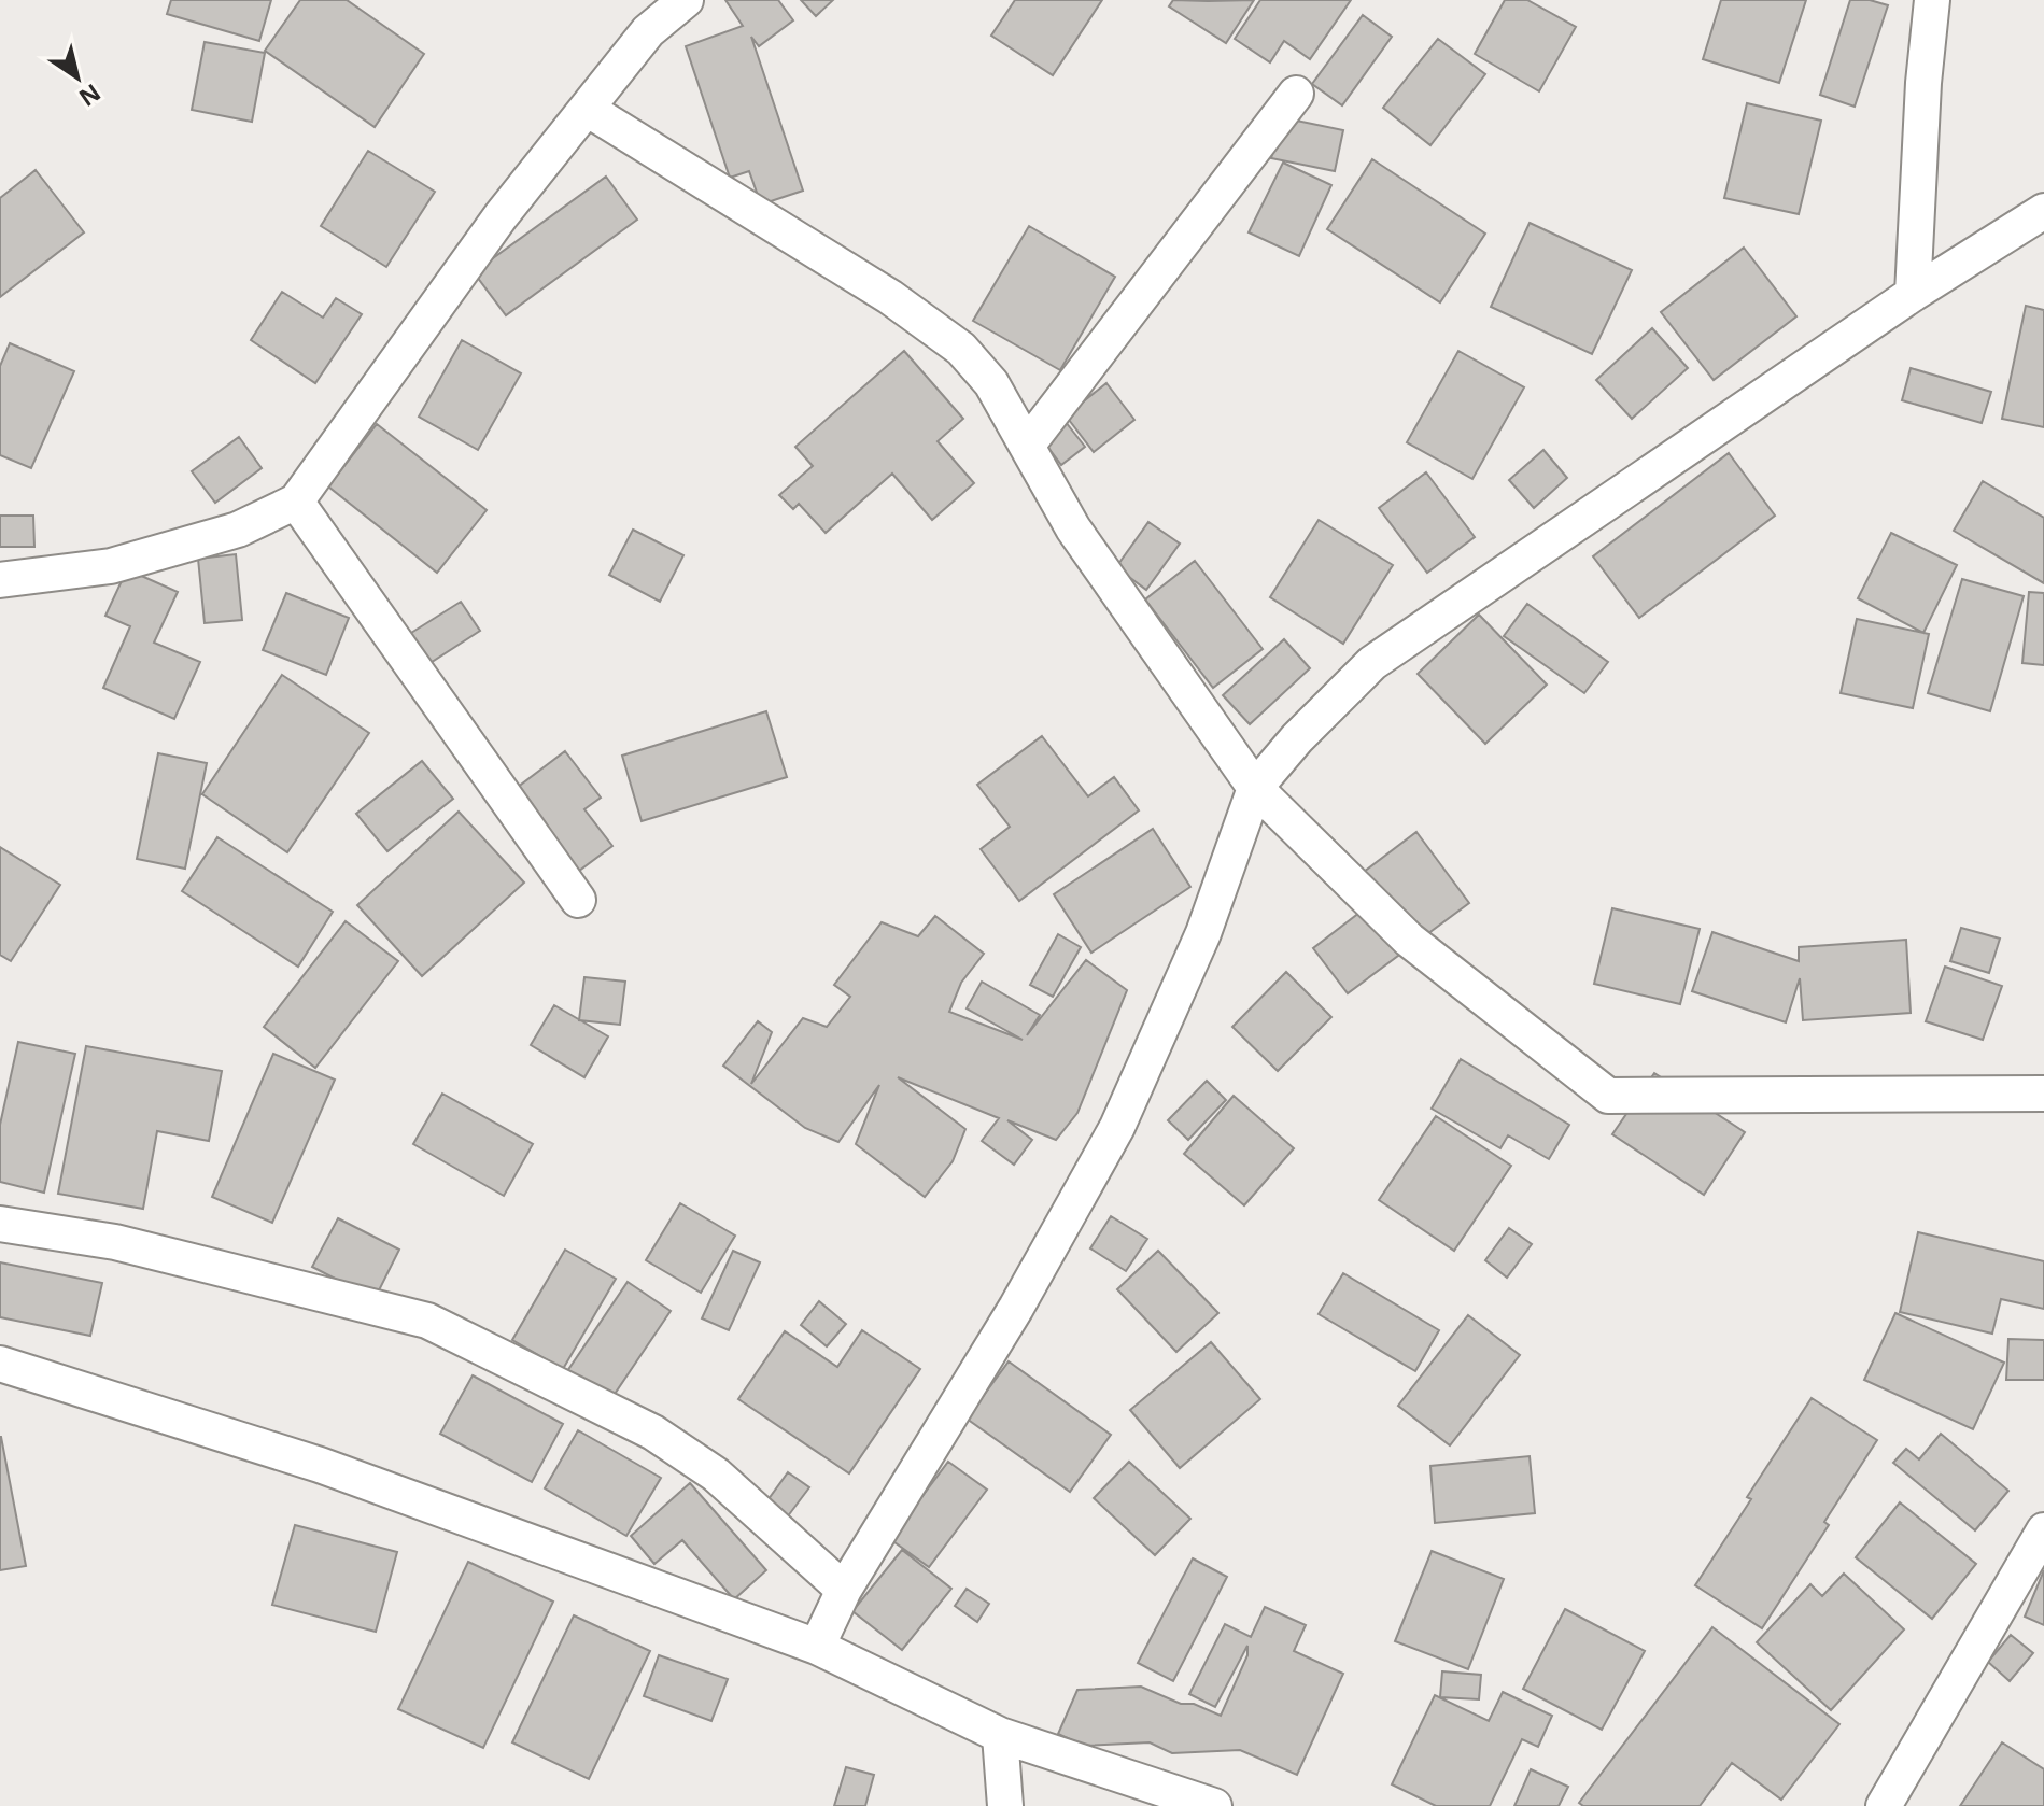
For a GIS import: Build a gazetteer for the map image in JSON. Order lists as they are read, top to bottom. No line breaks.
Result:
{"north":"bottom right"}
